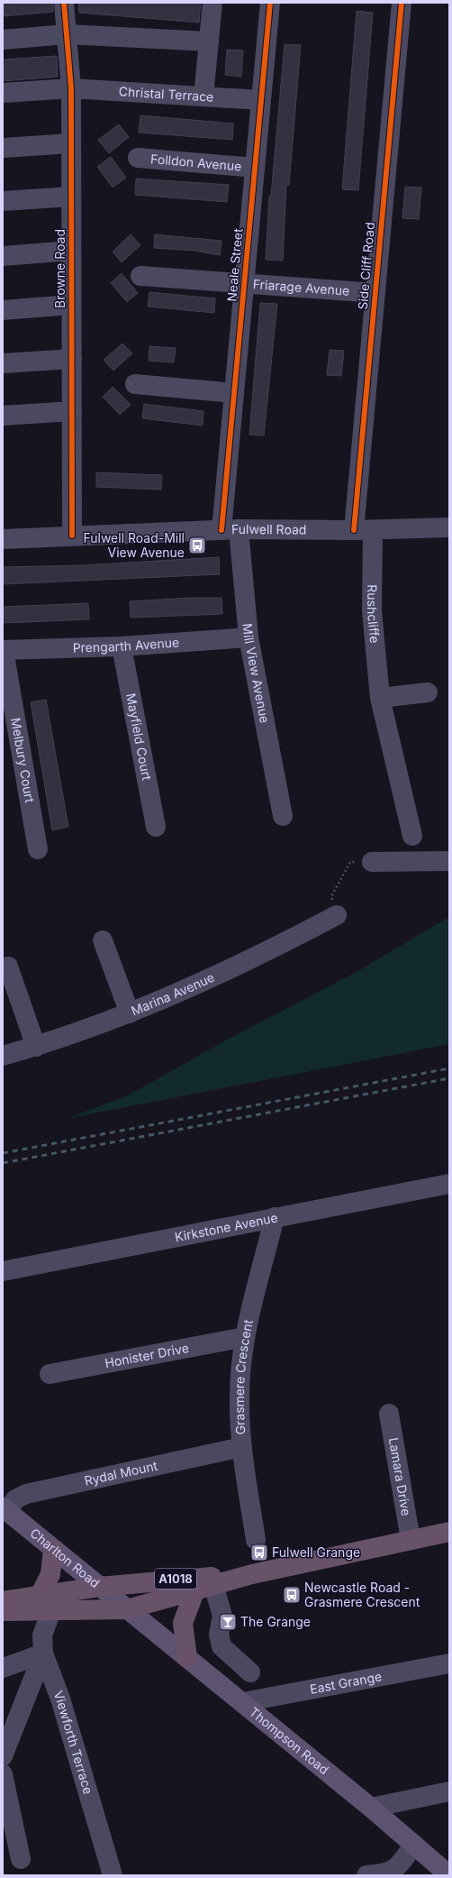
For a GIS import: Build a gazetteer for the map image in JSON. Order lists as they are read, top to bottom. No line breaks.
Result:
{"streets":{"highway":["A1018"],"main road":["Charlton Road","Thompson Road"],"street":["Christal Terrace","Folldon Avenue","Neale Street","Side Cliff Road","Browne Road","Friarage Avenue","Fulwell Road","Rushcliffe","Prengarth Avenue","Mill View Avenue","Mayfield Court","Melbury Court","Marina Avenue","Kirkstone Avenue","Honister Drive","Grasmere Crescent","Rydal Mount","Lamara Drive","East Grange","Viewforth Terrace"]},"crossings":[["Christal Terrace","Neale Street"],["Christal Terrace","Browne Road"],["Folldon Avenue","Neale Street"],["Neale Street","Friarage Avenue"],["Neale Street","Fulwell Road"],["Neale Street","Mill View Avenue"],["Side Cliff Road","Friarage Avenue"],["Side Cliff Road","Fulwell Road"],["Side Cliff Road","Rushcliffe"],["Browne Road","Fulwell Road"],["Fulwell Road","Rushcliffe"],["Fulwell Road","Mill View Avenue"],["Prengarth Avenue","Mill View Avenue"],["Prengarth Avenue","Mayfield Court"],["Prengarth Avenue","Melbury Court"],["Kirkstone Avenue","Grasmere Crescent"],["Honister Drive","Grasmere Crescent"],["Grasmere Crescent","Rydal Mount"],["Rydal Mount","Charlton Road"],["Lamara Drive","A1018"],["Charlton Road","A1018"],["Charlton Road","Thompson Road"],["A1018","Thompson Road"],["A1018","Viewforth Terrace"],["East Grange","Thompson Road"]],"places":{"bus stop":["Fulwell Road-Mill View Avenue","Fulwell Grange","Newcastle Road - Grasmere Crescent"],"bar":["The Grange"]}}
